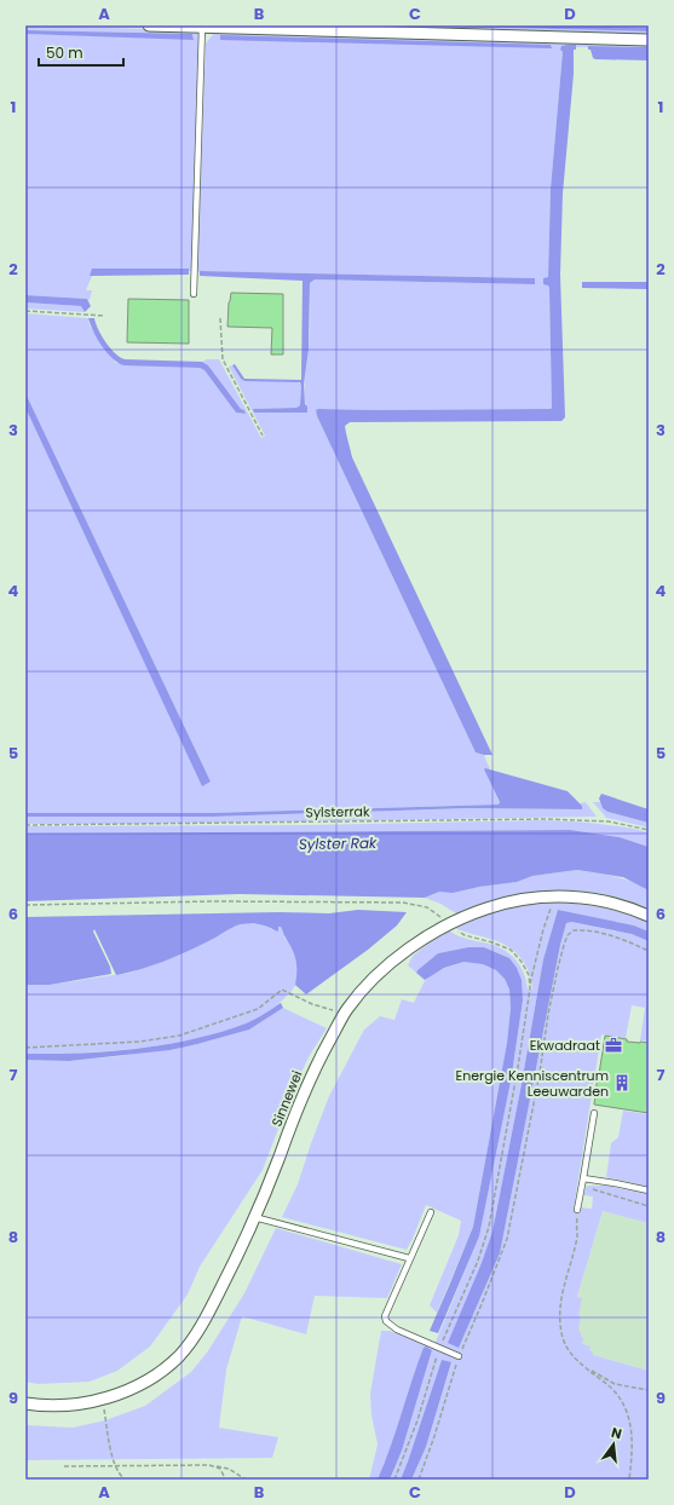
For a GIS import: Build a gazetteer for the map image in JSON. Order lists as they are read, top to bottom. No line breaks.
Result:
{"streets":{"street":["Sinnewei"],"path":["Sylsterrak"]},"water":["Sylster Rak"],"places":{"office":["Ekwadraat"],"building":["Energie Kenniscentrum Leeuwarden"]},"scale_bar":"50 m","north":"top","grid":{"columns":["A","B","C","D"],"rows":["1","2","3","4","5","6","7","8","9"]}}
